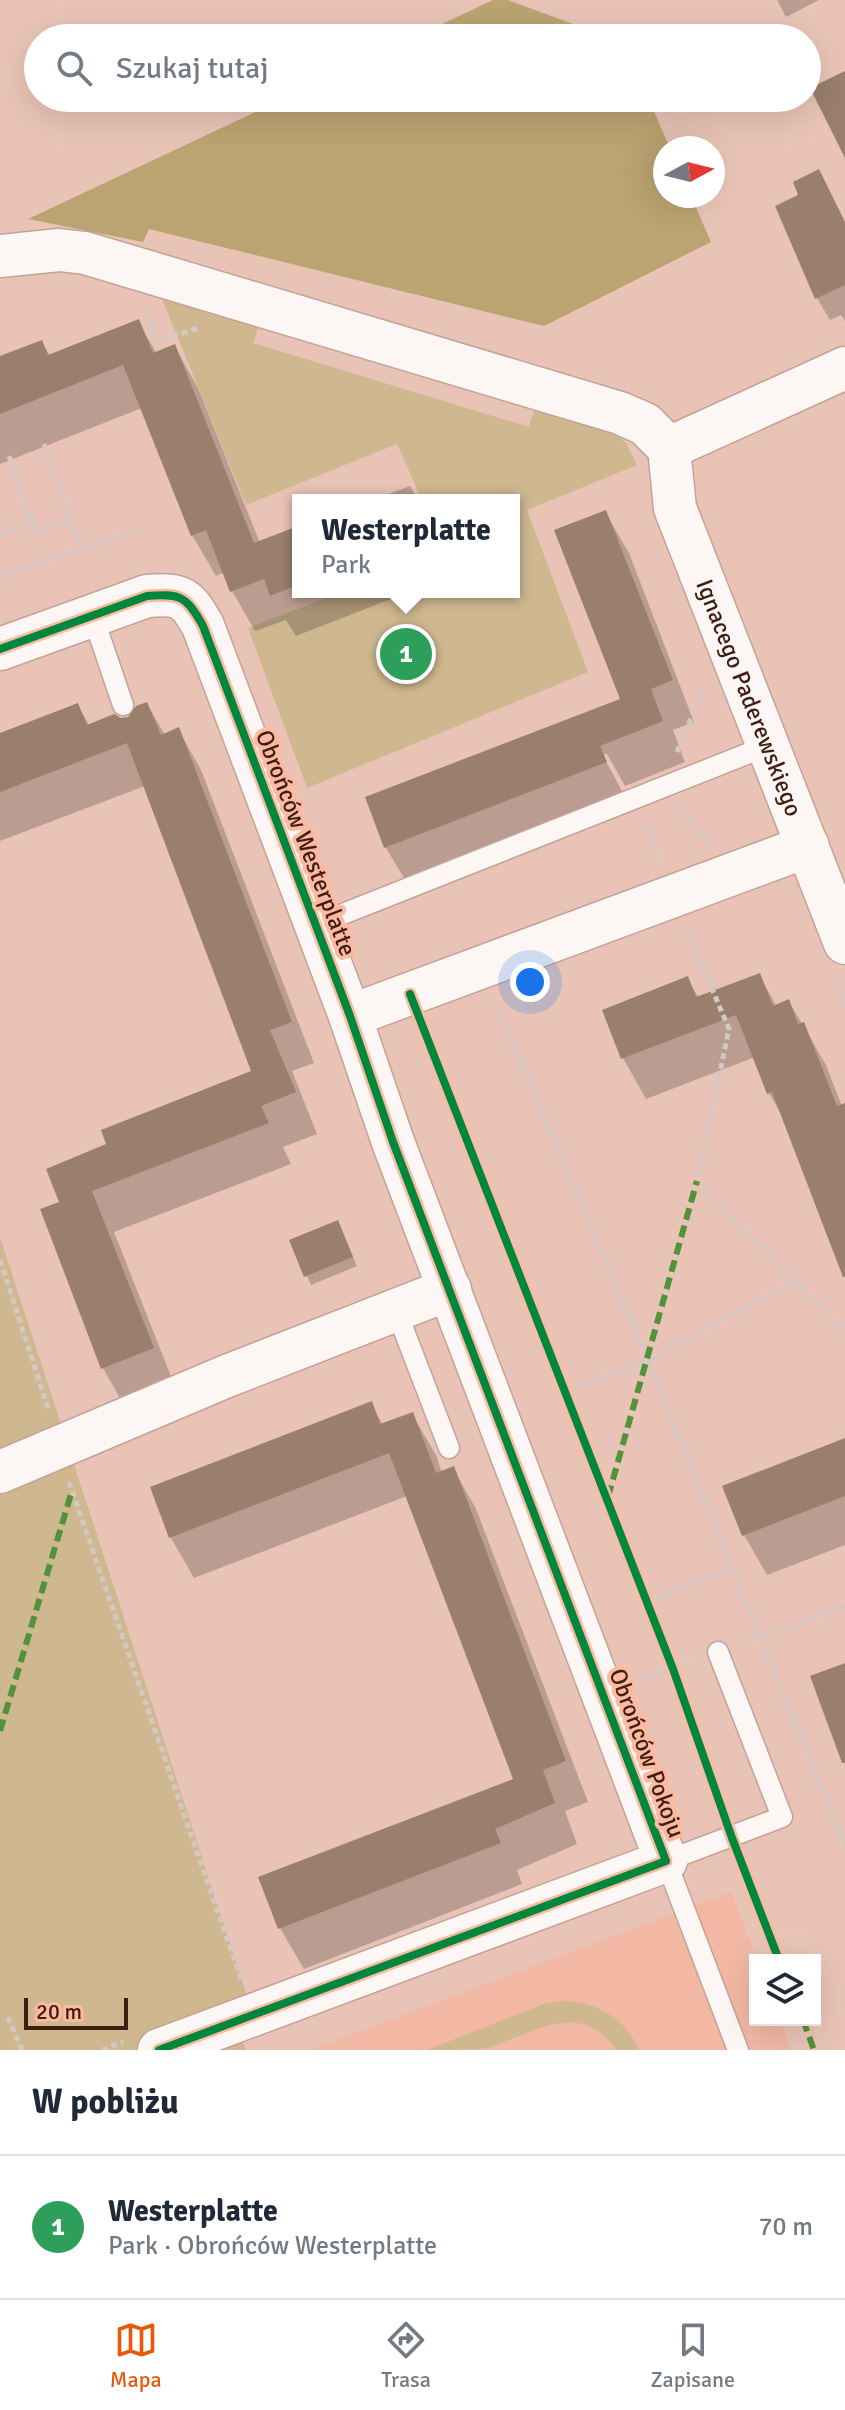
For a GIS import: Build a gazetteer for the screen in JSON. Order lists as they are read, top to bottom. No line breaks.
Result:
{"streets":{"street":["Ignacego Paderewskiego","Obrońców Westerplatte","Obrońców Pokoju"]},"crossings":[["Obrońców Westerplatte","Obrońców Pokoju"]],"scale_bar":"20 m","north":"right","page":{"search":"Szukaj tutaj","popup":["Westerplatte","Park"],"pins":"1","scale":"20 m","heading":"W pobliżu","list":[{"mark":"1","name":"Westerplatte","note":"Park · Obrońców Westerplatte","value":"70 m"}],"nav":["Mapa","Trasa","Zapisane"]}}
